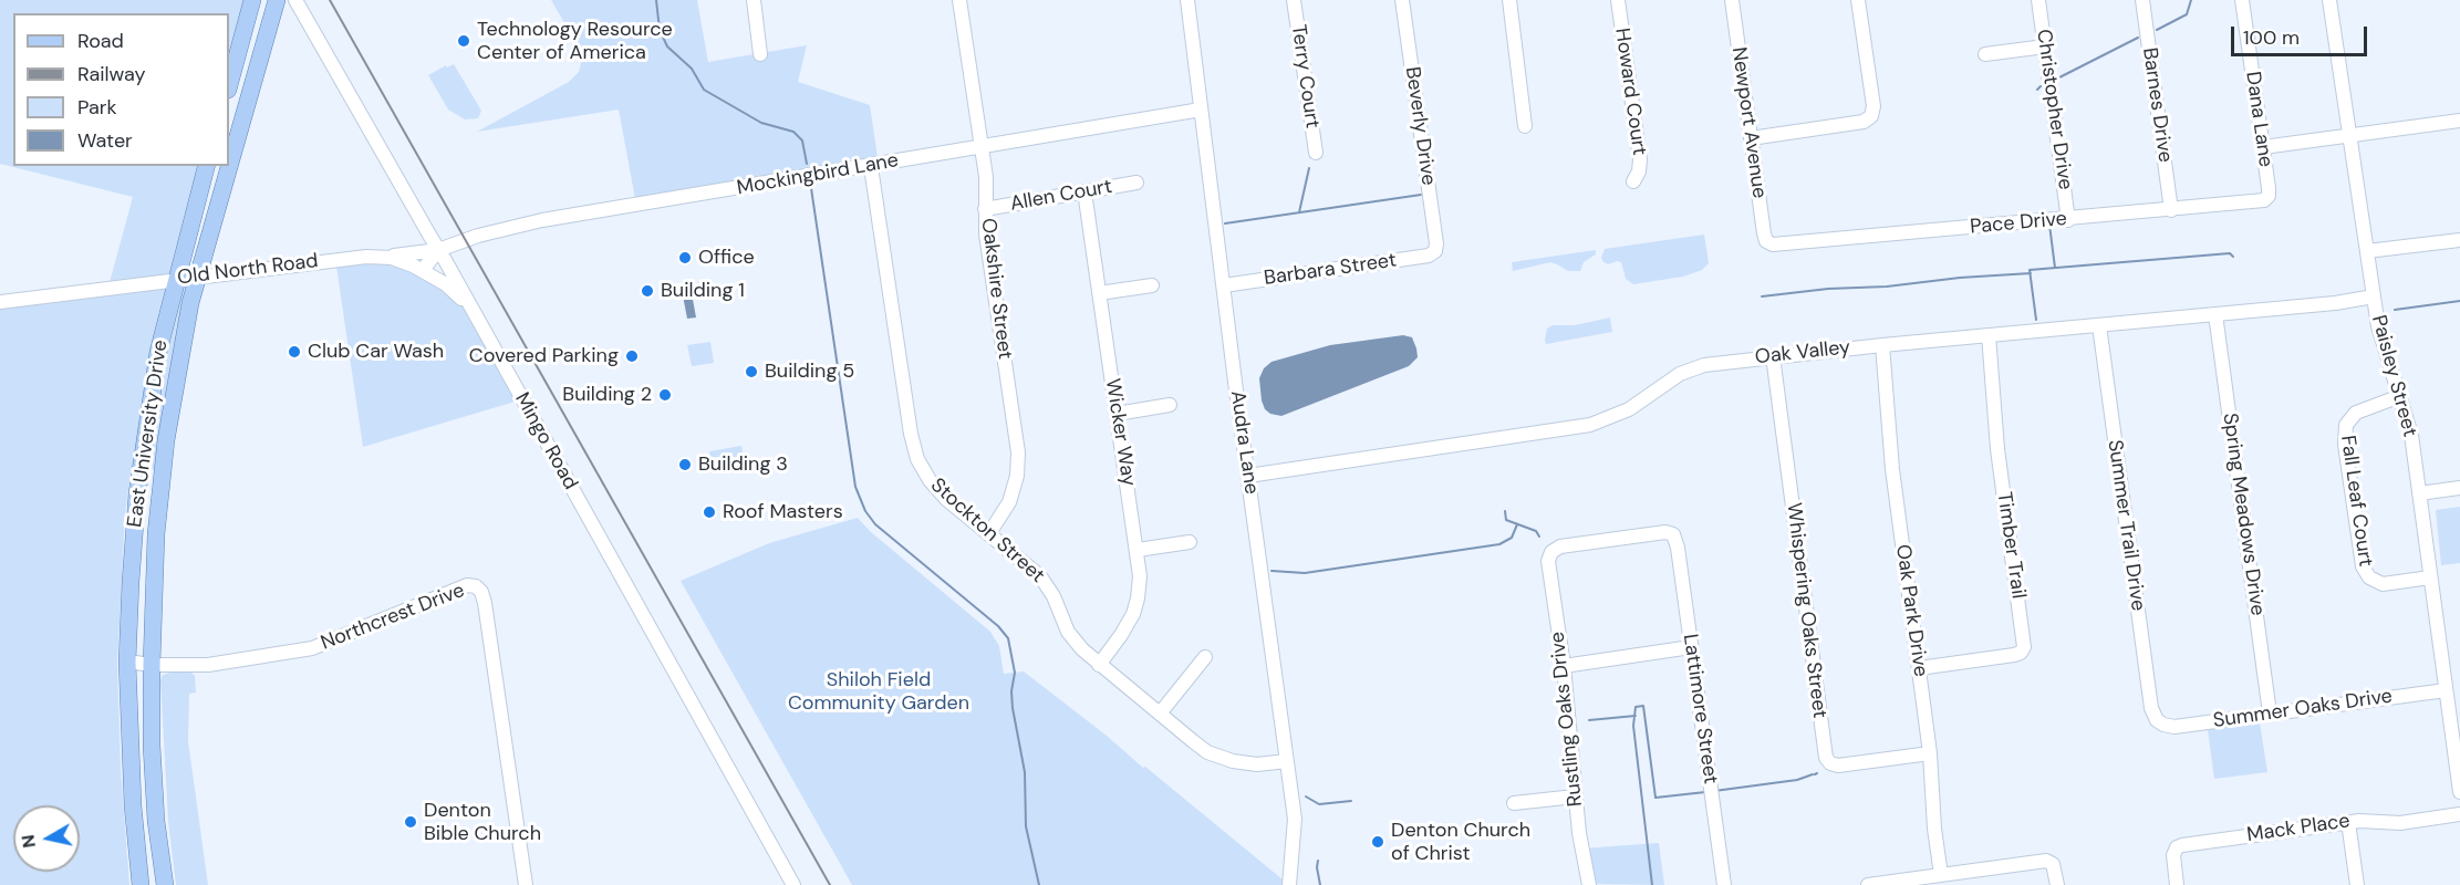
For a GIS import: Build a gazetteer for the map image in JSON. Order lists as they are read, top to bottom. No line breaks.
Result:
{"streets":{"main road":["East University Drive"],"street":["Terry Court","Howard Court","Barnes Drive","Christopher Drive","Dana Lane","Newport Avenue","Beverly Drive","Mockingbird Lane","Allen Court","Pace Drive","Old North Road","Barbara Street","Oakshire Street","Oak Valley","Paisley Street","Wicker Way","Mingo Road","Audra Lane","Fall Leaf Court","Spring Meadows Drive","Summer Trail Drive","Stockton Street","Timber Trail","Whispering Oaks Street","Oak Park Drive","Northcrest Drive","Lattimore Street","Summer Oaks Drive","Rustling Oaks Drive","Mack Place"]},"crossings":[["Barnes Drive","Pace Drive"],["Christopher Drive","Pace Drive"],["Dana Lane","Pace Drive"],["Newport Avenue","Pace Drive"],["Beverly Drive","Barbara Street"],["Mockingbird Lane","Old North Road"],["Mockingbird Lane","Oakshire Street"],["Mockingbird Lane","Mingo Road"],["Mockingbird Lane","Audra Lane"],["Mockingbird Lane","Stockton Street"],["Allen Court","Oakshire Street"],["Allen Court","Wicker Way"],["Old North Road","East University Drive"],["Old North Road","Mingo Road"],["Barbara Street","Audra Lane"],["Oakshire Street","Stockton Street"],["Oak Valley","Paisley Street"],["Oak Valley","Audra Lane"],["Oak Valley","Spring Meadows Drive"],["Oak Valley","Summer Trail Drive"],["Oak Valley","Timber Trail"],["Oak Valley","Whispering Oaks Street"],["Oak Valley","Oak Park Drive"],["Paisley Street","Fall Leaf Court"],["Paisley Street","Summer Oaks Drive"],["Wicker Way","Stockton Street"],["East University Drive","Northcrest Drive"],["Audra Lane","Stockton Street"],["Spring Meadows Drive","Summer Oaks Drive"],["Summer Trail Drive","Summer Oaks Drive"],["Timber Trail","Oak Park Drive"],["Whispering Oaks Street","Oak Park Drive"],["Lattimore Street","Rustling Oaks Drive"]],"parks":["Shiloh Field Community Garden"],"places":["Technology Resource Center of America","Office","Building 1","Club Car Wash","Covered Parking","Building 5","Building 2","Building 3","Roof Masters","Denton Bible Church","Denton Church of Christ"],"legend":["Road","Railway","Park","Water"],"scale_bar":"100 m","north":"left"}
